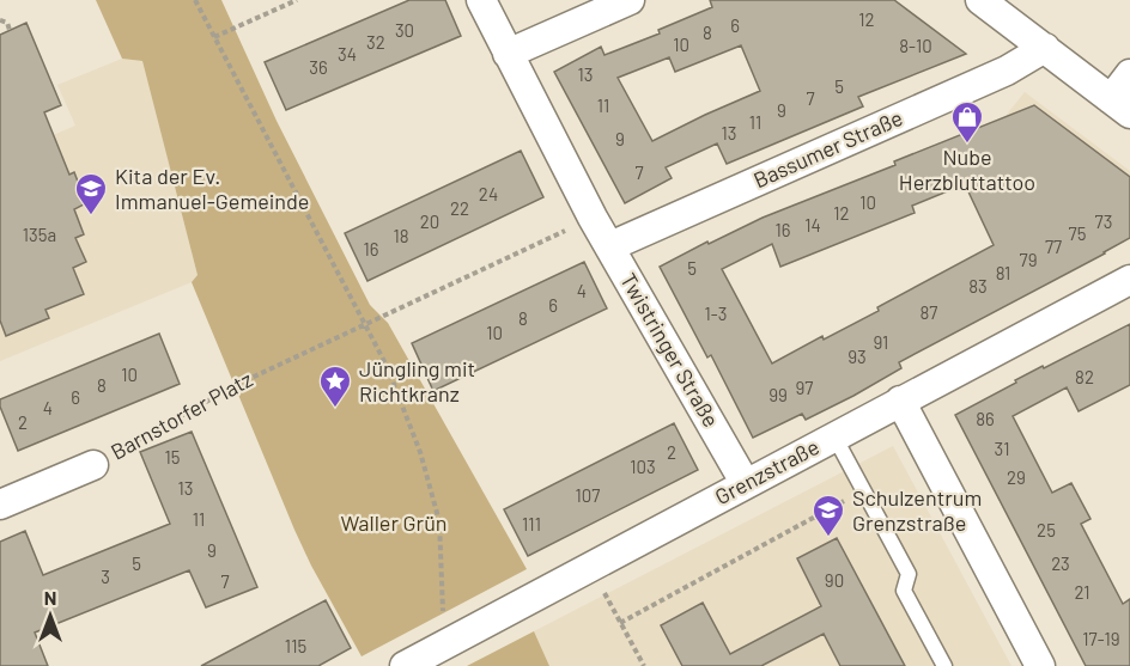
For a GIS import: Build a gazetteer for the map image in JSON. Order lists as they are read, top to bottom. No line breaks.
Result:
{"streets":{"street":["Bassumer Straße","Twistringer Straße","Barnstorfer Platz","Grenzstraße"]},"crossings":[["Bassumer Straße","Twistringer Straße"],["Twistringer Straße","Grenzstraße"]],"parks":["Waller Grün"],"places":{"shop":["Nube Herzbluttattoo"],"school or university":["Kita der Ev. Immanuel-Gemeinde","Schulzentrum Grenzstraße"],"place":["Jüngling mit Richtkranz"]},"house_numbers":["12","6","30","8","32","10","8-10","34","36","13","5","7","11","9","11","13","9","7","24","10","22","12","20","73","14","16","75","135a","18","77","16","79","5","81","83","4","6","87","1-3","8","10","91","93","10","82","8","97","99","6","4","86","2","31","2","15","103","29","13","107","11","111","25","9","5","23","3","90","7","21","17-19","115"],"north":"top"}
